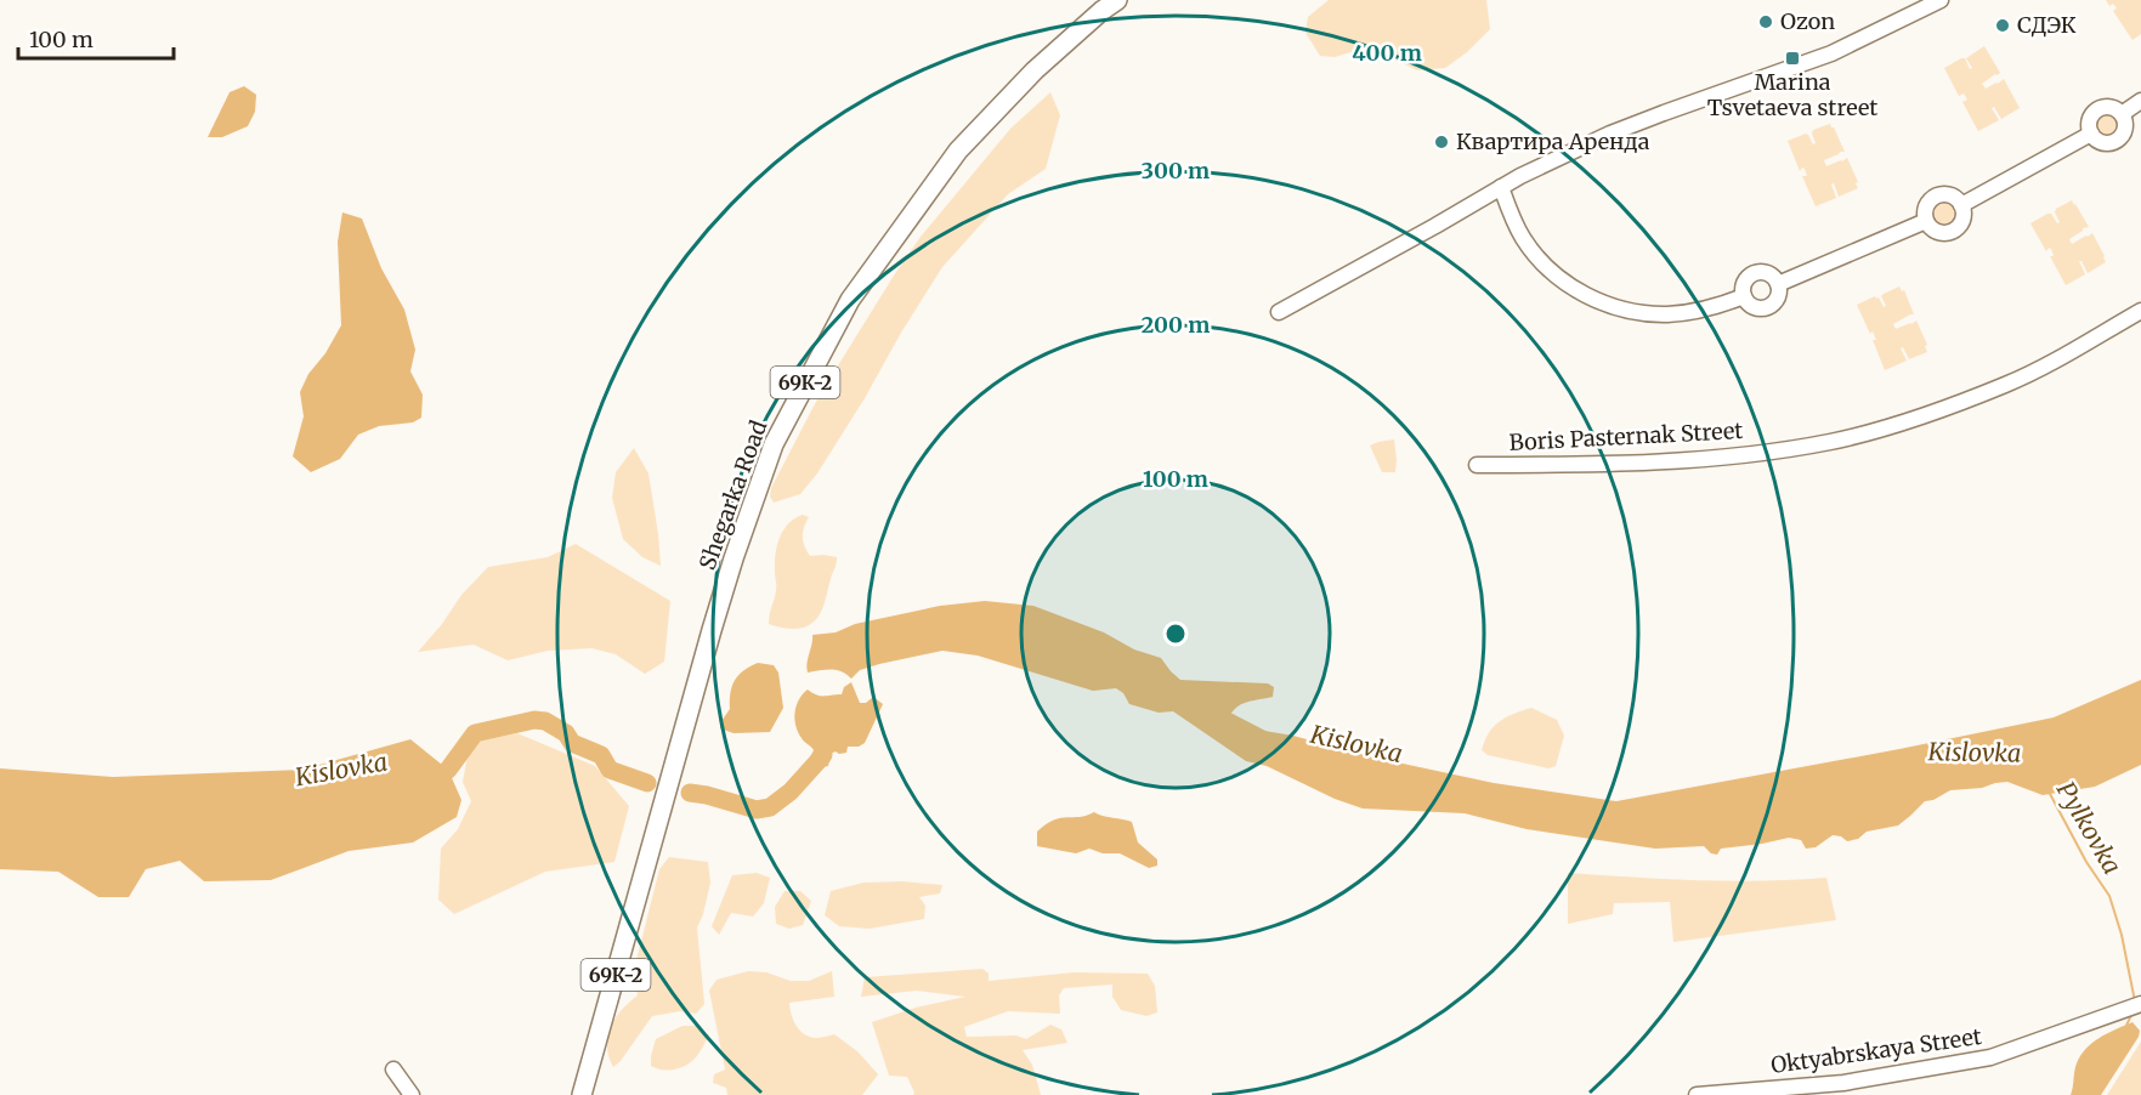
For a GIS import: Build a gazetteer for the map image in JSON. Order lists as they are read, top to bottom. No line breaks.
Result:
{"streets":{"main road":["69К-2","Shegarka Road"],"street":["Boris Pasternak Street","Oktyabrskaya Street"]},"water":["Kislovka","Pylkovka"],"places":{"other":["Ozon","СДЭК","Квартира Аренда"],"transit":["Marina Tsvetaeva street"]},"scale_bar":"100 m","rings":["400 m","300 m","200 m","100 m"]}
